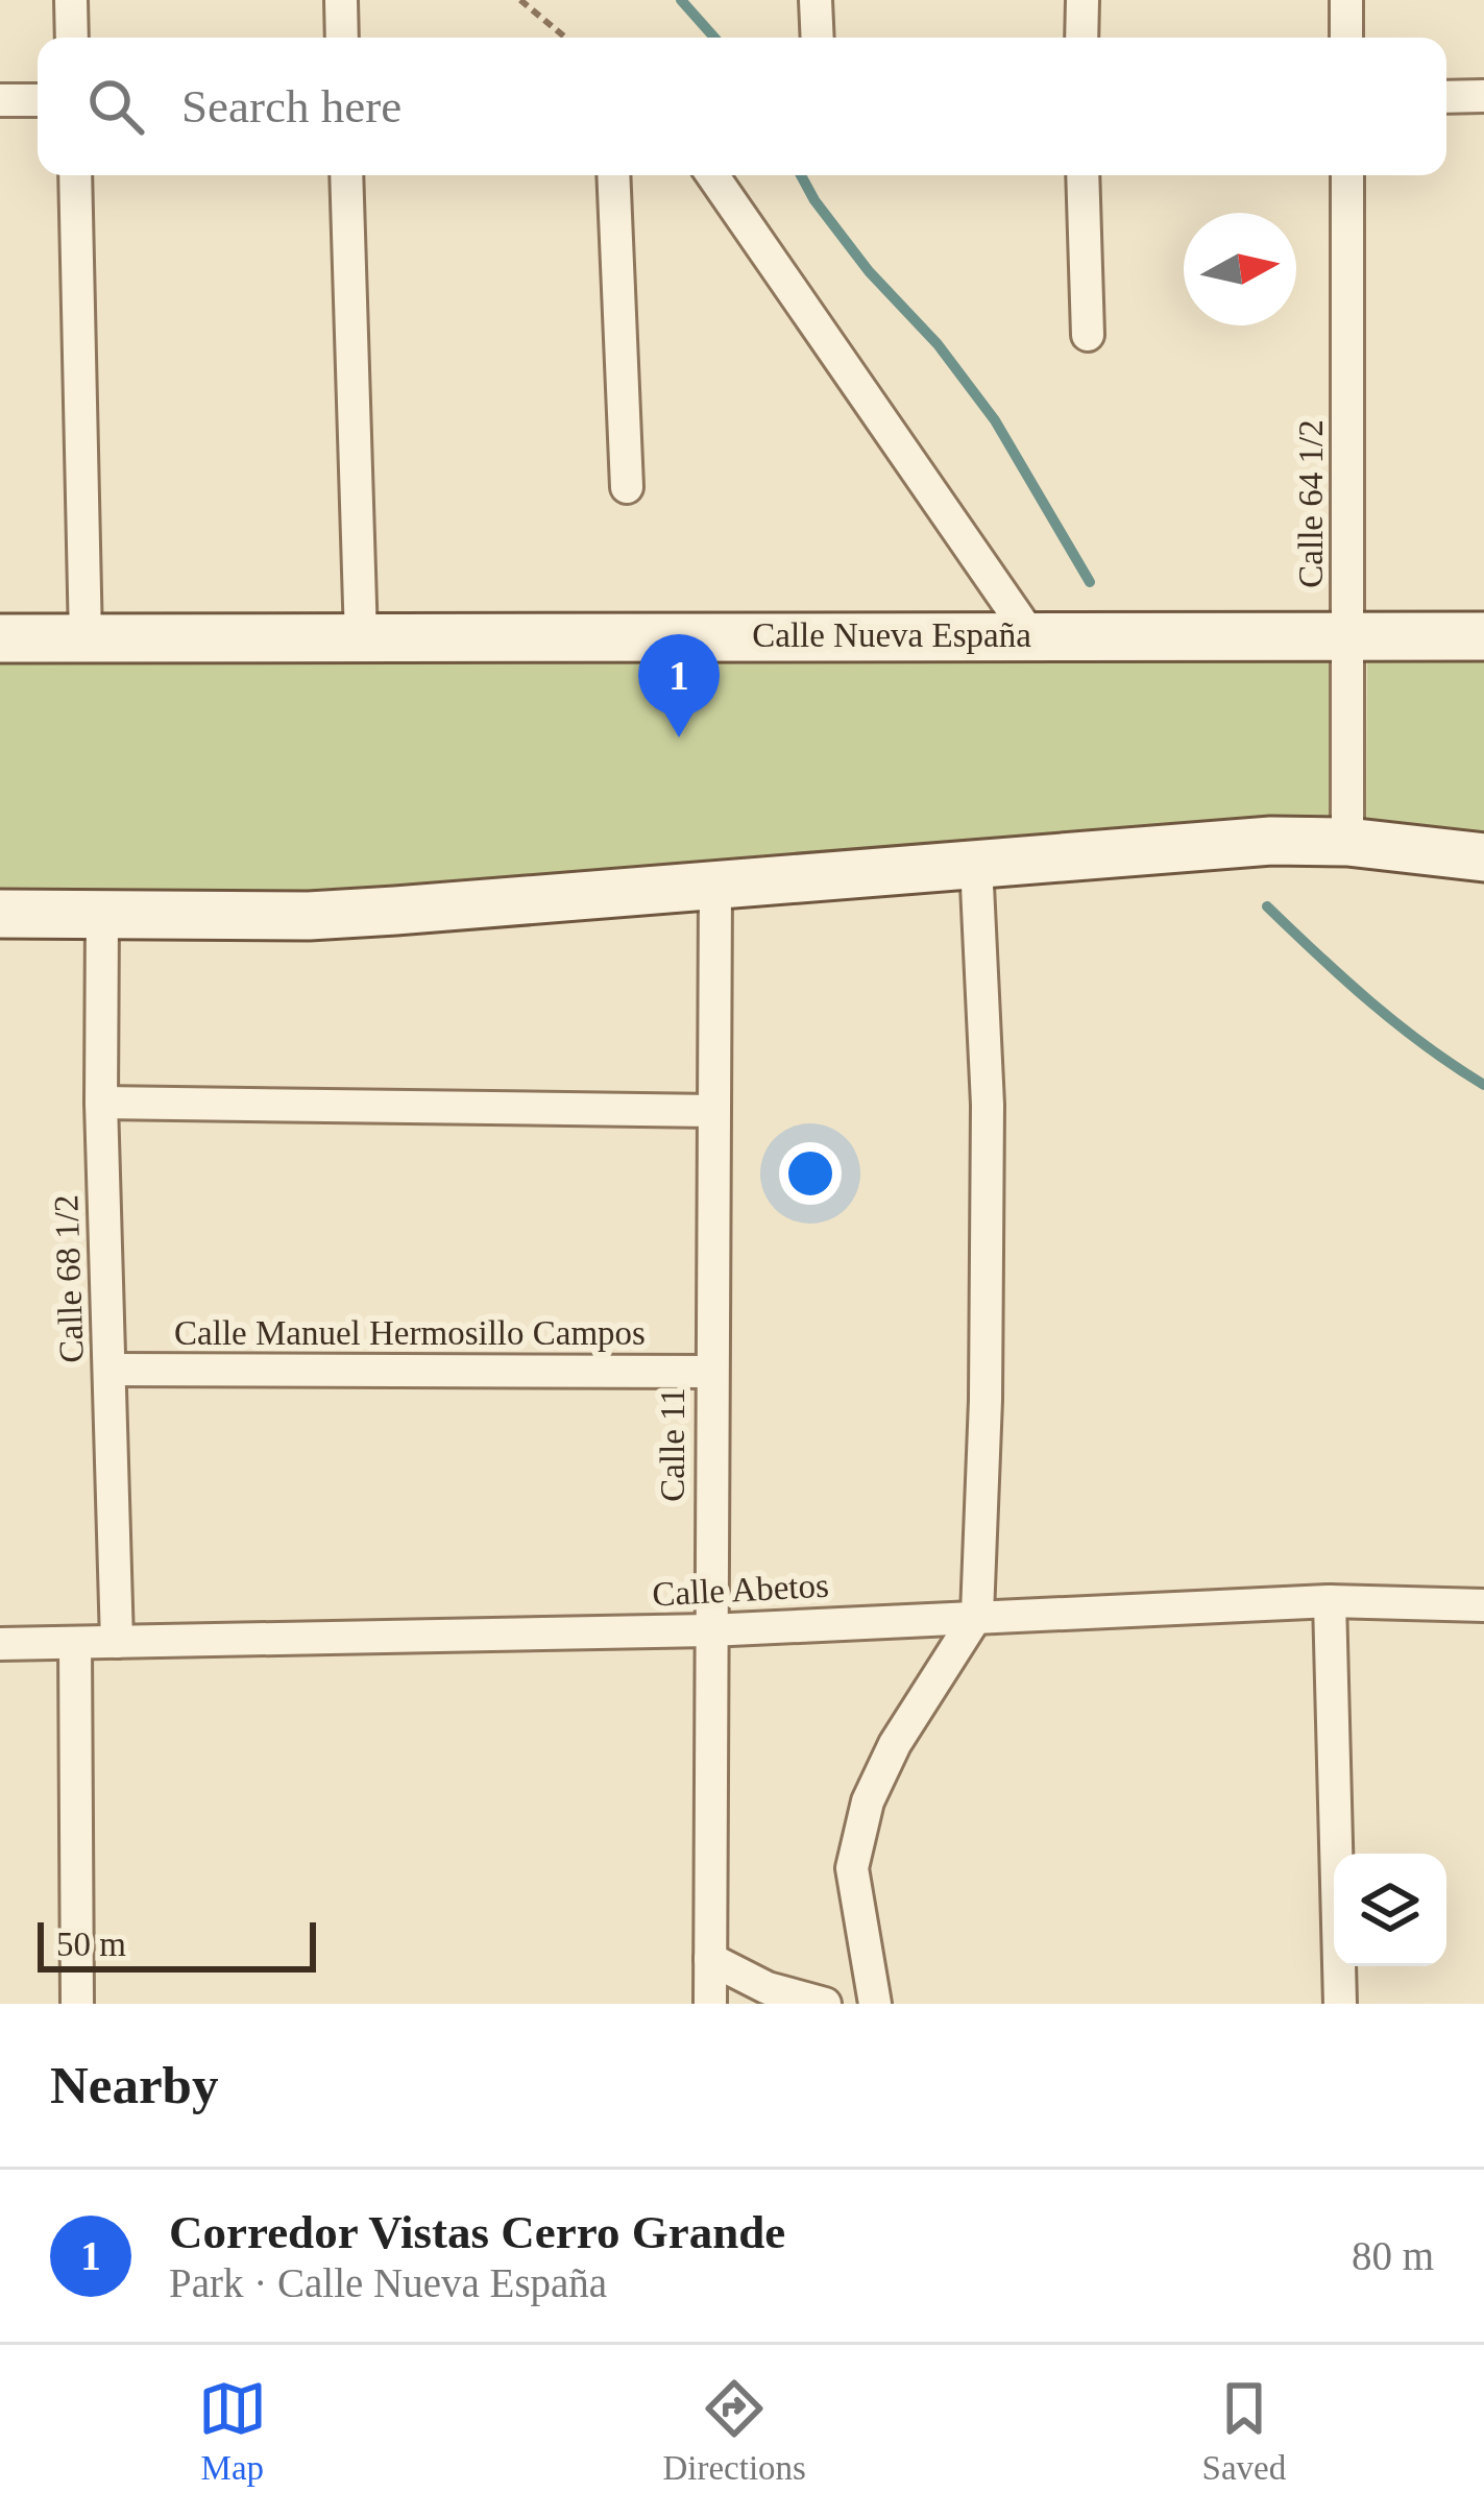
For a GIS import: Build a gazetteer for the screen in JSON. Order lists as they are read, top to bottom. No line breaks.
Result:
{"streets":{"street":["Calle 64 1/2","Calle Nueva España","Calle 68 1/2","Calle Manuel Hermosillo Campos","Calle 11","Calle Abetos"]},"crossings":[["Calle 64 1/2","Calle Nueva España"],["Calle 68 1/2","Calle Manuel Hermosillo Campos"],["Calle 68 1/2","Calle Abetos"],["Calle Manuel Hermosillo Campos","Calle 11"],["Calle 11","Calle Abetos"]],"scale_bar":"50 m","north":"right","page":{"search":"Search here","pins":"1","scale":"50 m","heading":"Nearby","list":[{"mark":"1","name":"Corredor Vistas Cerro Grande","note":"Park · Calle Nueva España","value":"80 m"}],"nav":["Map","Directions","Saved"]}}
